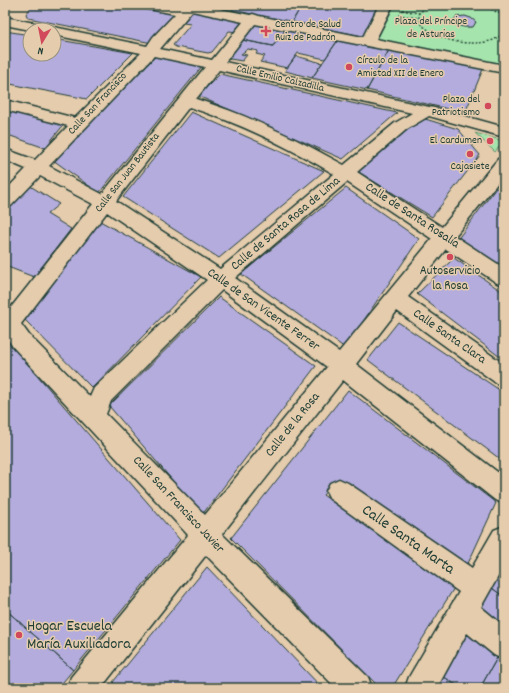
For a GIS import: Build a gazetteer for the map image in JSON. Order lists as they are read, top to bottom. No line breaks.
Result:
{"streets":{"street":["Calle Emilio Calzadilla","Calle San Francisco","Calle San Juan Bautista","Calle de Santa Rosalía","Calle de Santa Rosa de Lima","Calle de San Vicente Ferrer","Calle Santa Clara","Calle de la Rosa","Calle San Francisco Javier","Calle Santa Marta"]},"crossings":[["Calle Emilio Calzadilla","Calle San Francisco"],["Calle Emilio Calzadilla","Calle San Juan Bautista"],["Calle Emilio Calzadilla","Calle de Santa Rosa de Lima"],["Calle San Francisco","Calle de San Vicente Ferrer"],["Calle San Juan Bautista","Calle de Santa Rosalía"],["Calle San Juan Bautista","Calle de San Vicente Ferrer"],["Calle San Juan Bautista","Calle San Francisco Javier"],["Calle de Santa Rosalía","Calle de Santa Rosa de Lima"],["Calle de Santa Rosalía","Calle de la Rosa"],["Calle de Santa Rosa de Lima","Calle de San Vicente Ferrer"],["Calle de Santa Rosa de Lima","Calle San Francisco Javier"],["Calle de San Vicente Ferrer","Calle de la Rosa"],["Calle Santa Clara","Calle de la Rosa"],["Calle de la Rosa","Calle San Francisco Javier"]],"parks":["Plaza del Príncipe de Asturias"],"places":{"health":["Centro de Salud Ruiz de Padrón"],"other":["Círculo de la Amistad XII de Enero","Plaza del Patriotismo","El Cardumen","Cajasiete","Autoservicio la Rosa","Hogar Escuela María Auxiliadora"]},"north":"bottom"}
